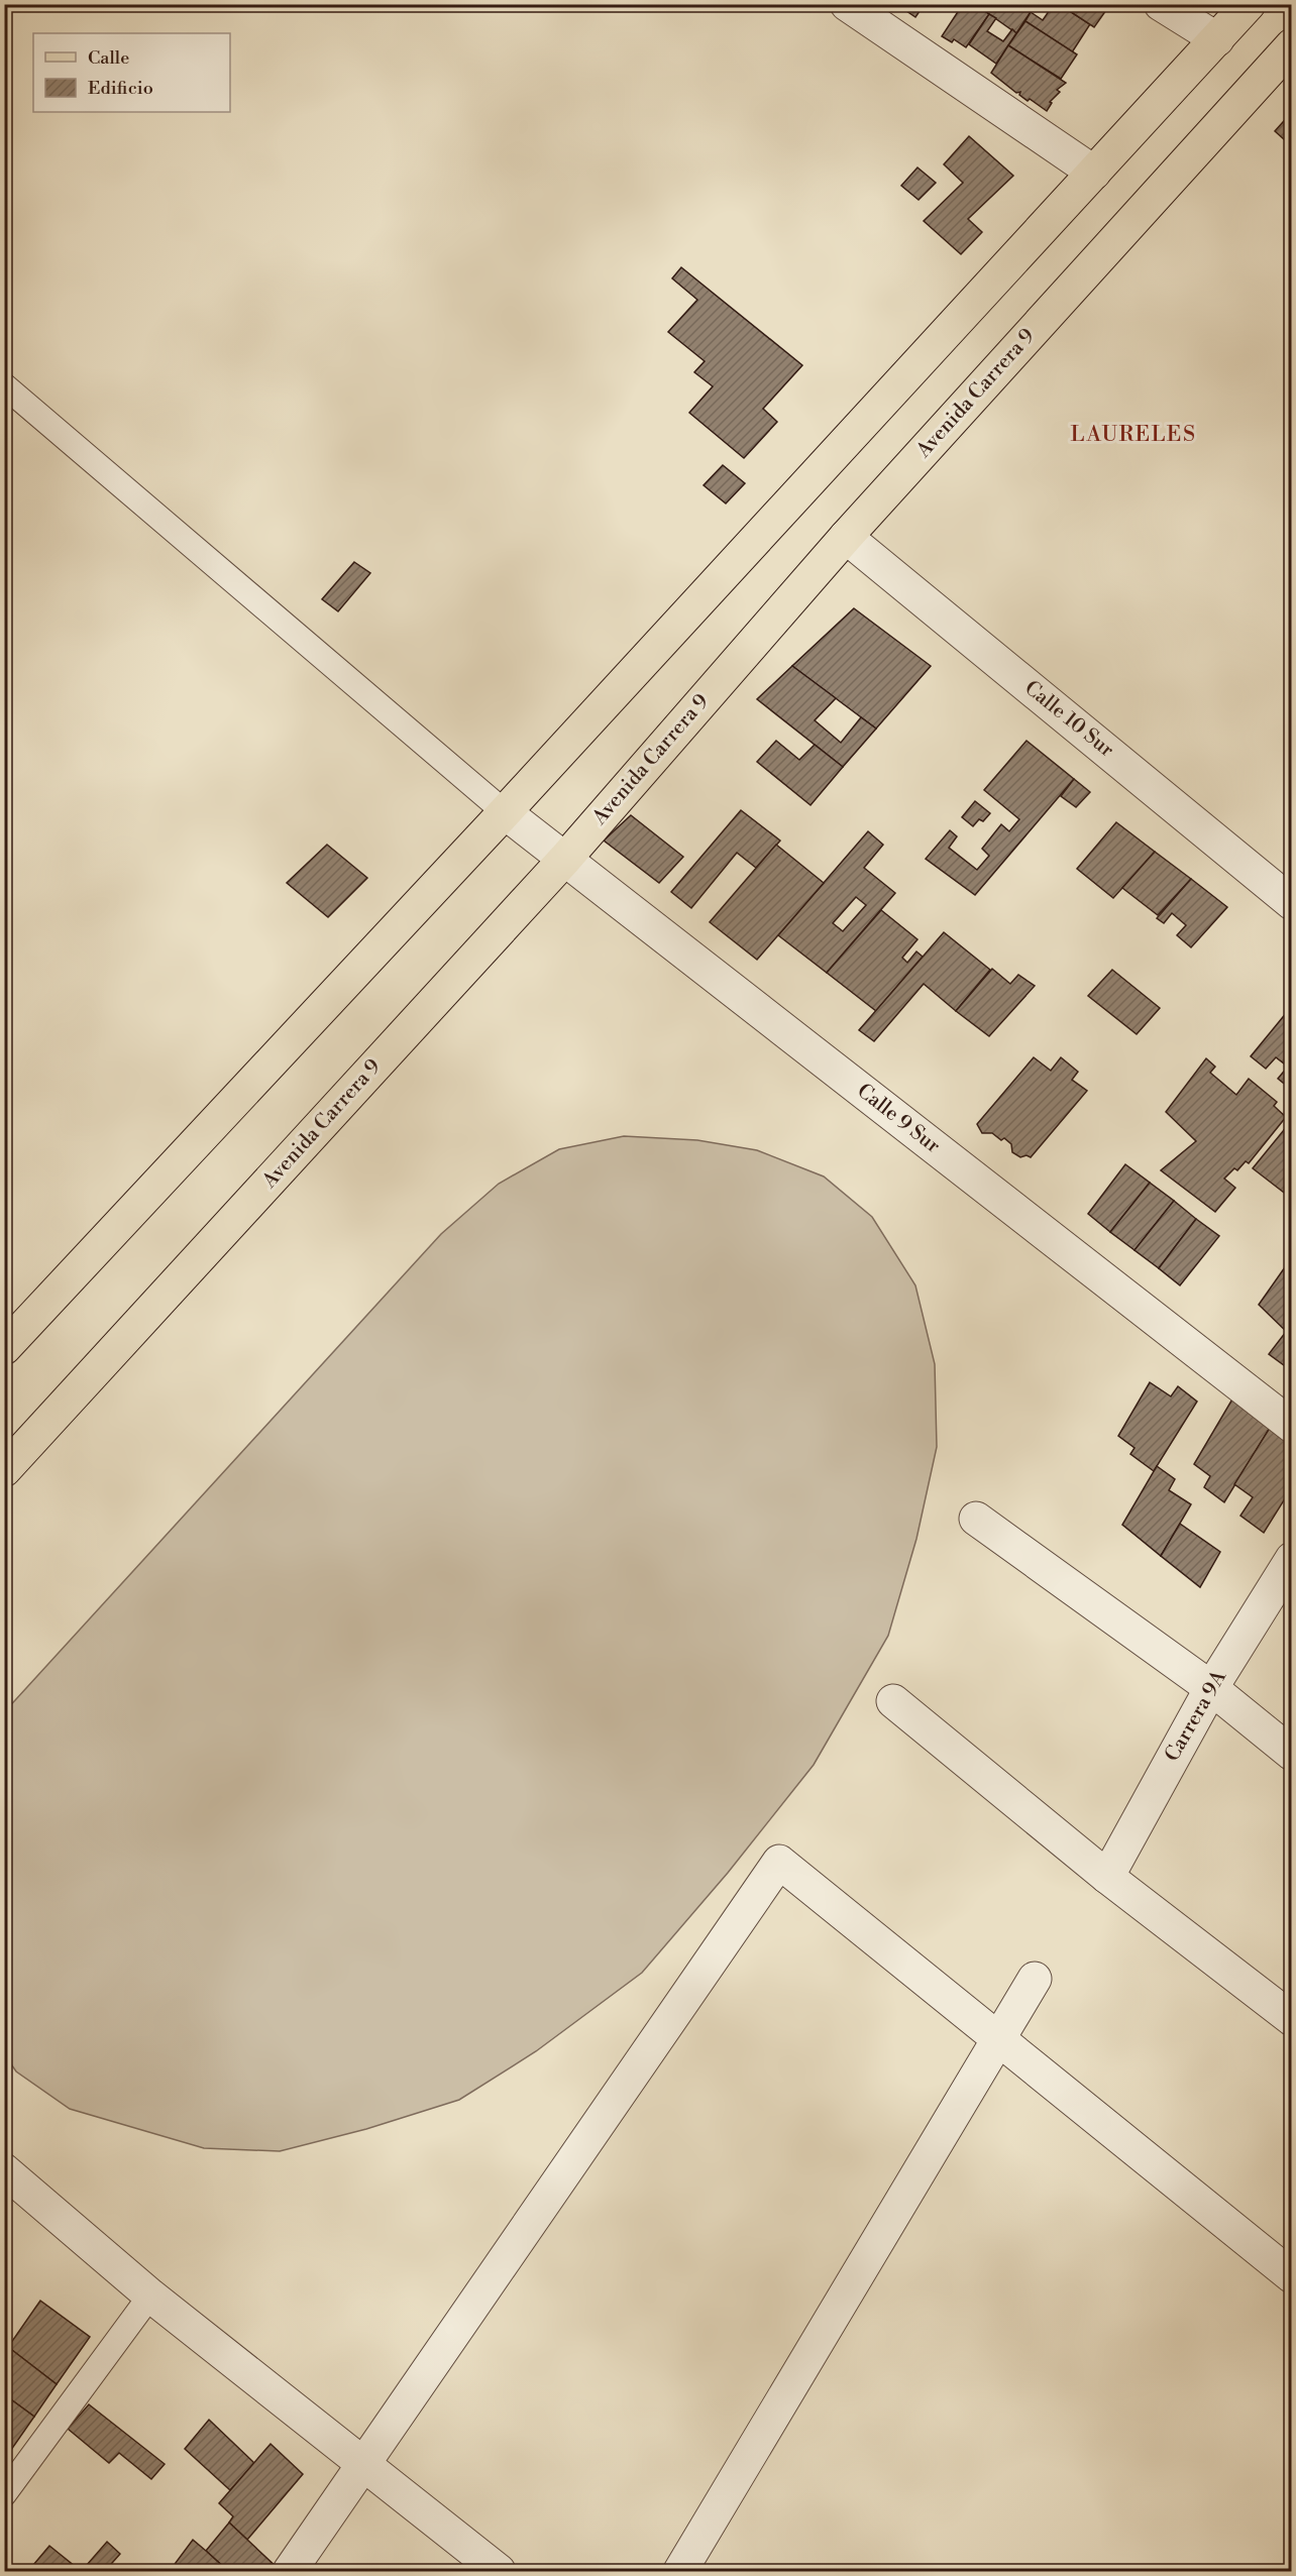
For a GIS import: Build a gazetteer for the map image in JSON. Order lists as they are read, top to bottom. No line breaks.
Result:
{"streets":{"main road":["Avenida Carrera 9"],"street":["Calle 10 Sur","Calle 9 Sur","Carrera 9A"]},"crossings":[["Avenida Carrera 9","Calle 10 Sur"],["Avenida Carrera 9","Calle 9 Sur"]],"districts":["LAURELES"],"legend":["Calle","Edificio"]}
